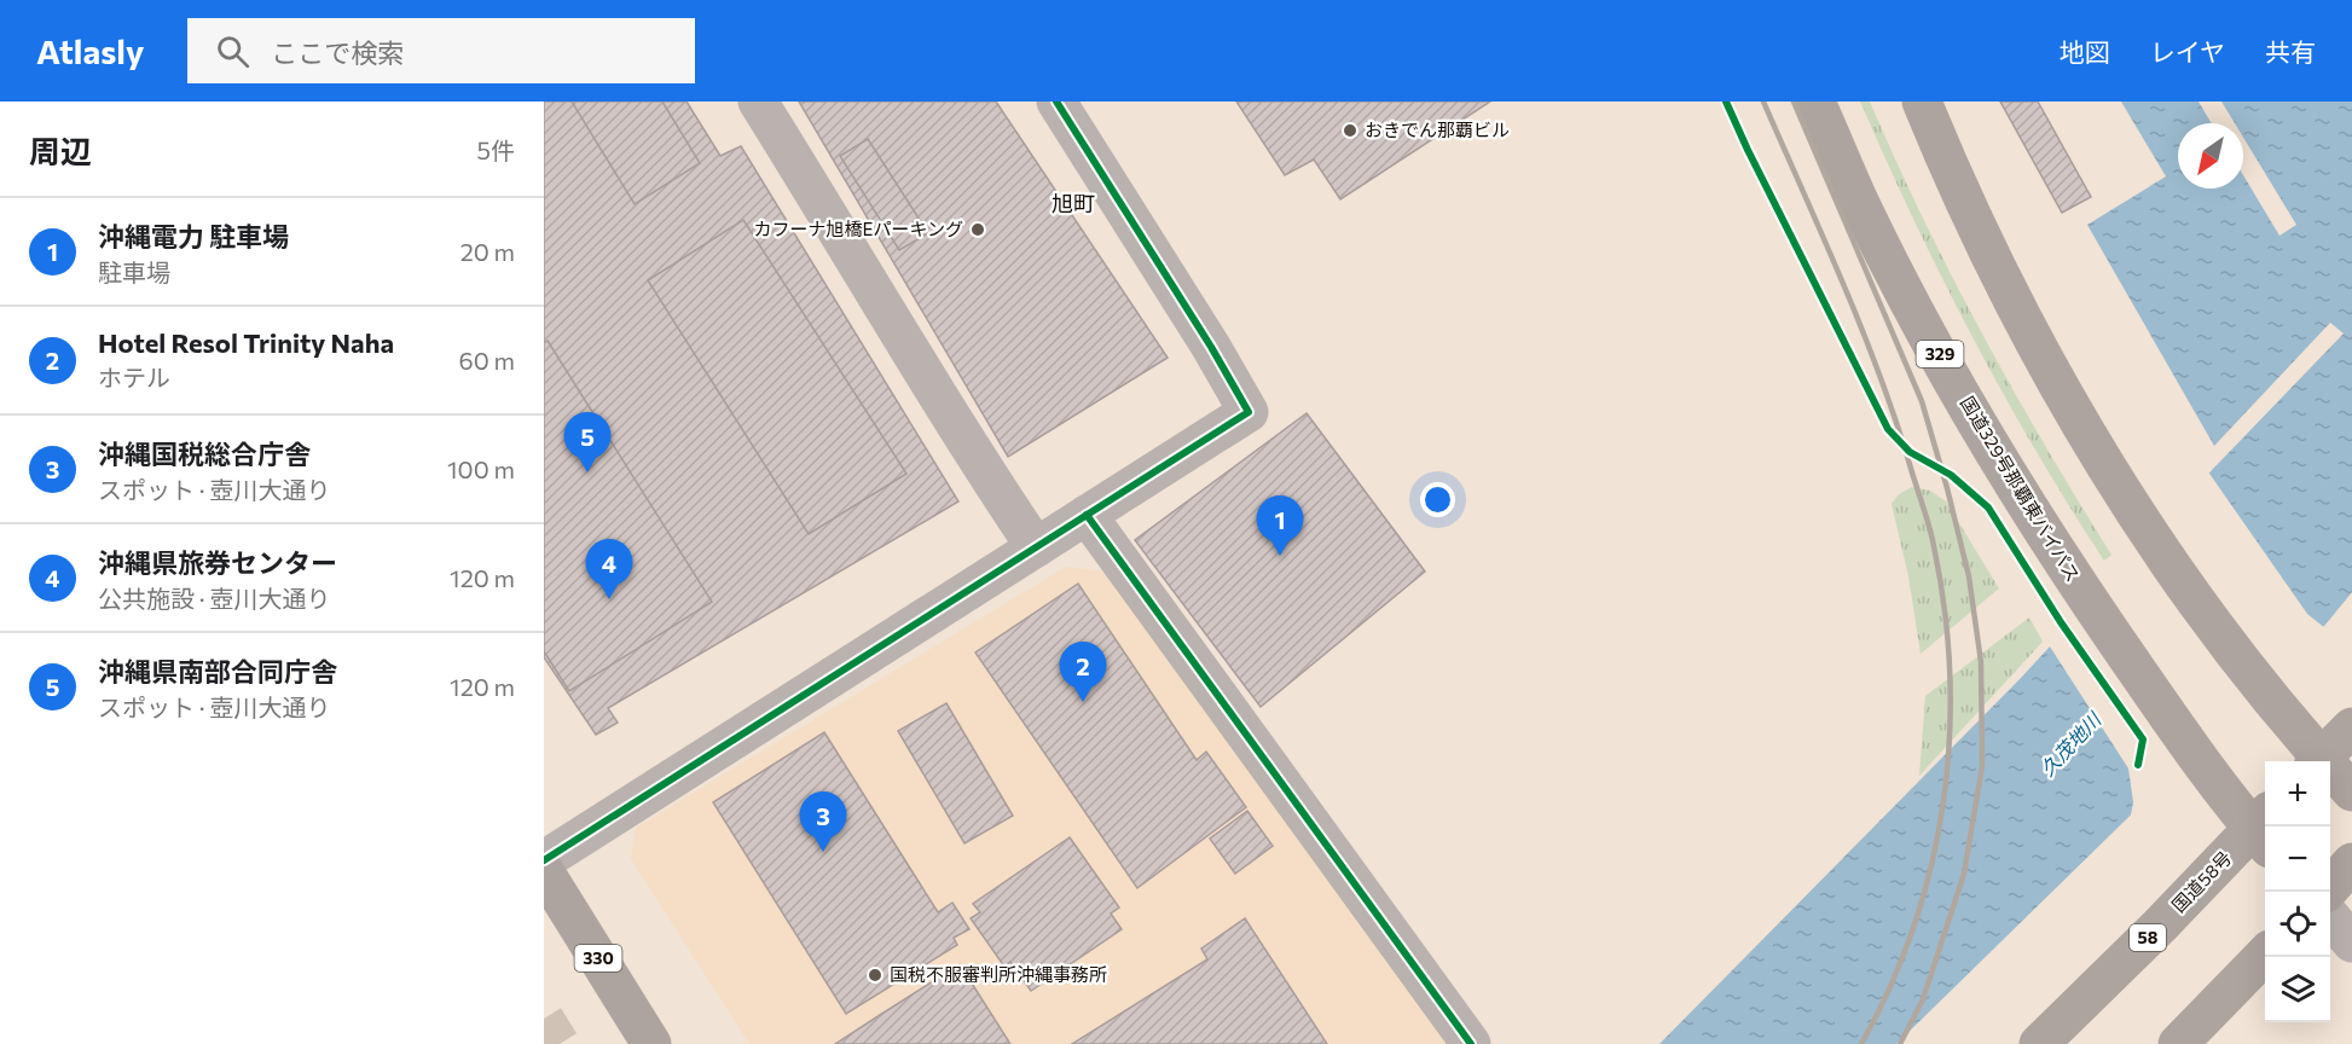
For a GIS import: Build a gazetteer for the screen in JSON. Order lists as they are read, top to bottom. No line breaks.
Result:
{"streets":{"highway":["329","国道329号那覇東バイパス","国道58号","58","330"]},"crossings":[["国道329号那覇東バイパス","国道58号"]],"districts":["旭町"],"water":["久茂地川"],"places":["おきでん那覇ビル","カフーナ旭橋Eパーキング","国税不服審判所沖縄事務所"],"north":"bottom left","page":{"header":"Atlasly","search":"ここで検索","nav":["地図","レイヤ","共有"],"heading":["周辺","5件"],"list":[{"mark":"1","name":"沖縄電力 駐車場","note":"駐車場","value":"20 m"},{"mark":"2","name":"Hotel Resol Trinity Naha","note":"ホテル","value":"60 m"},{"mark":"3","name":"沖縄国税総合庁舎","note":"スポット · 壺川大通り","value":"100 m"},{"mark":"4","name":"沖縄県旅券センター","note":"公共施設 · 壺川大通り","value":"120 m"},{"mark":"5","name":"沖縄県南部合同庁舎","note":"スポット · 壺川大通り","value":"120 m"}],"pins":["5","1","4","2","3"],"map_buttons":["+","−"]}}
